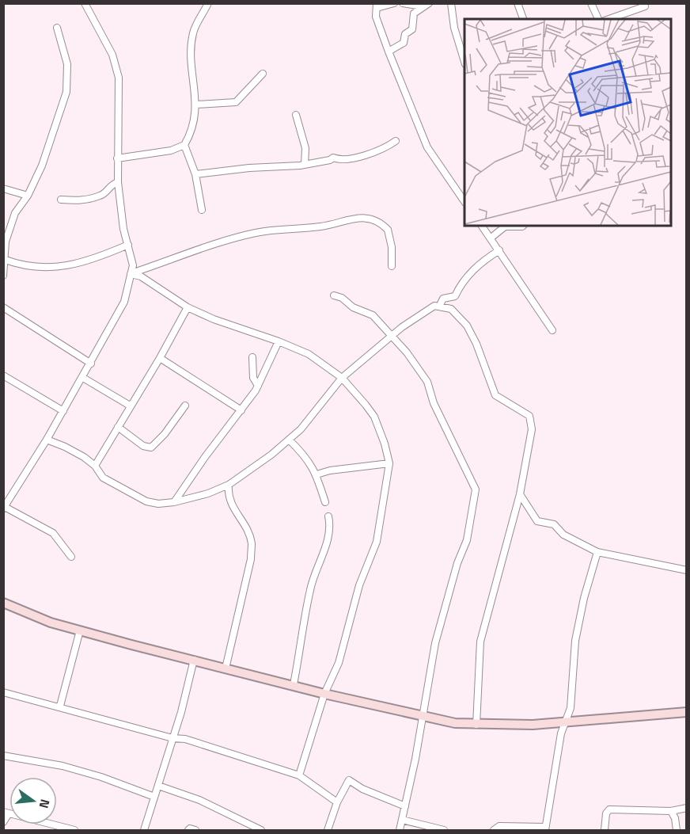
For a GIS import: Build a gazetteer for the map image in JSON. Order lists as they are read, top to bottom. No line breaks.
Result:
{"north":"right"}
